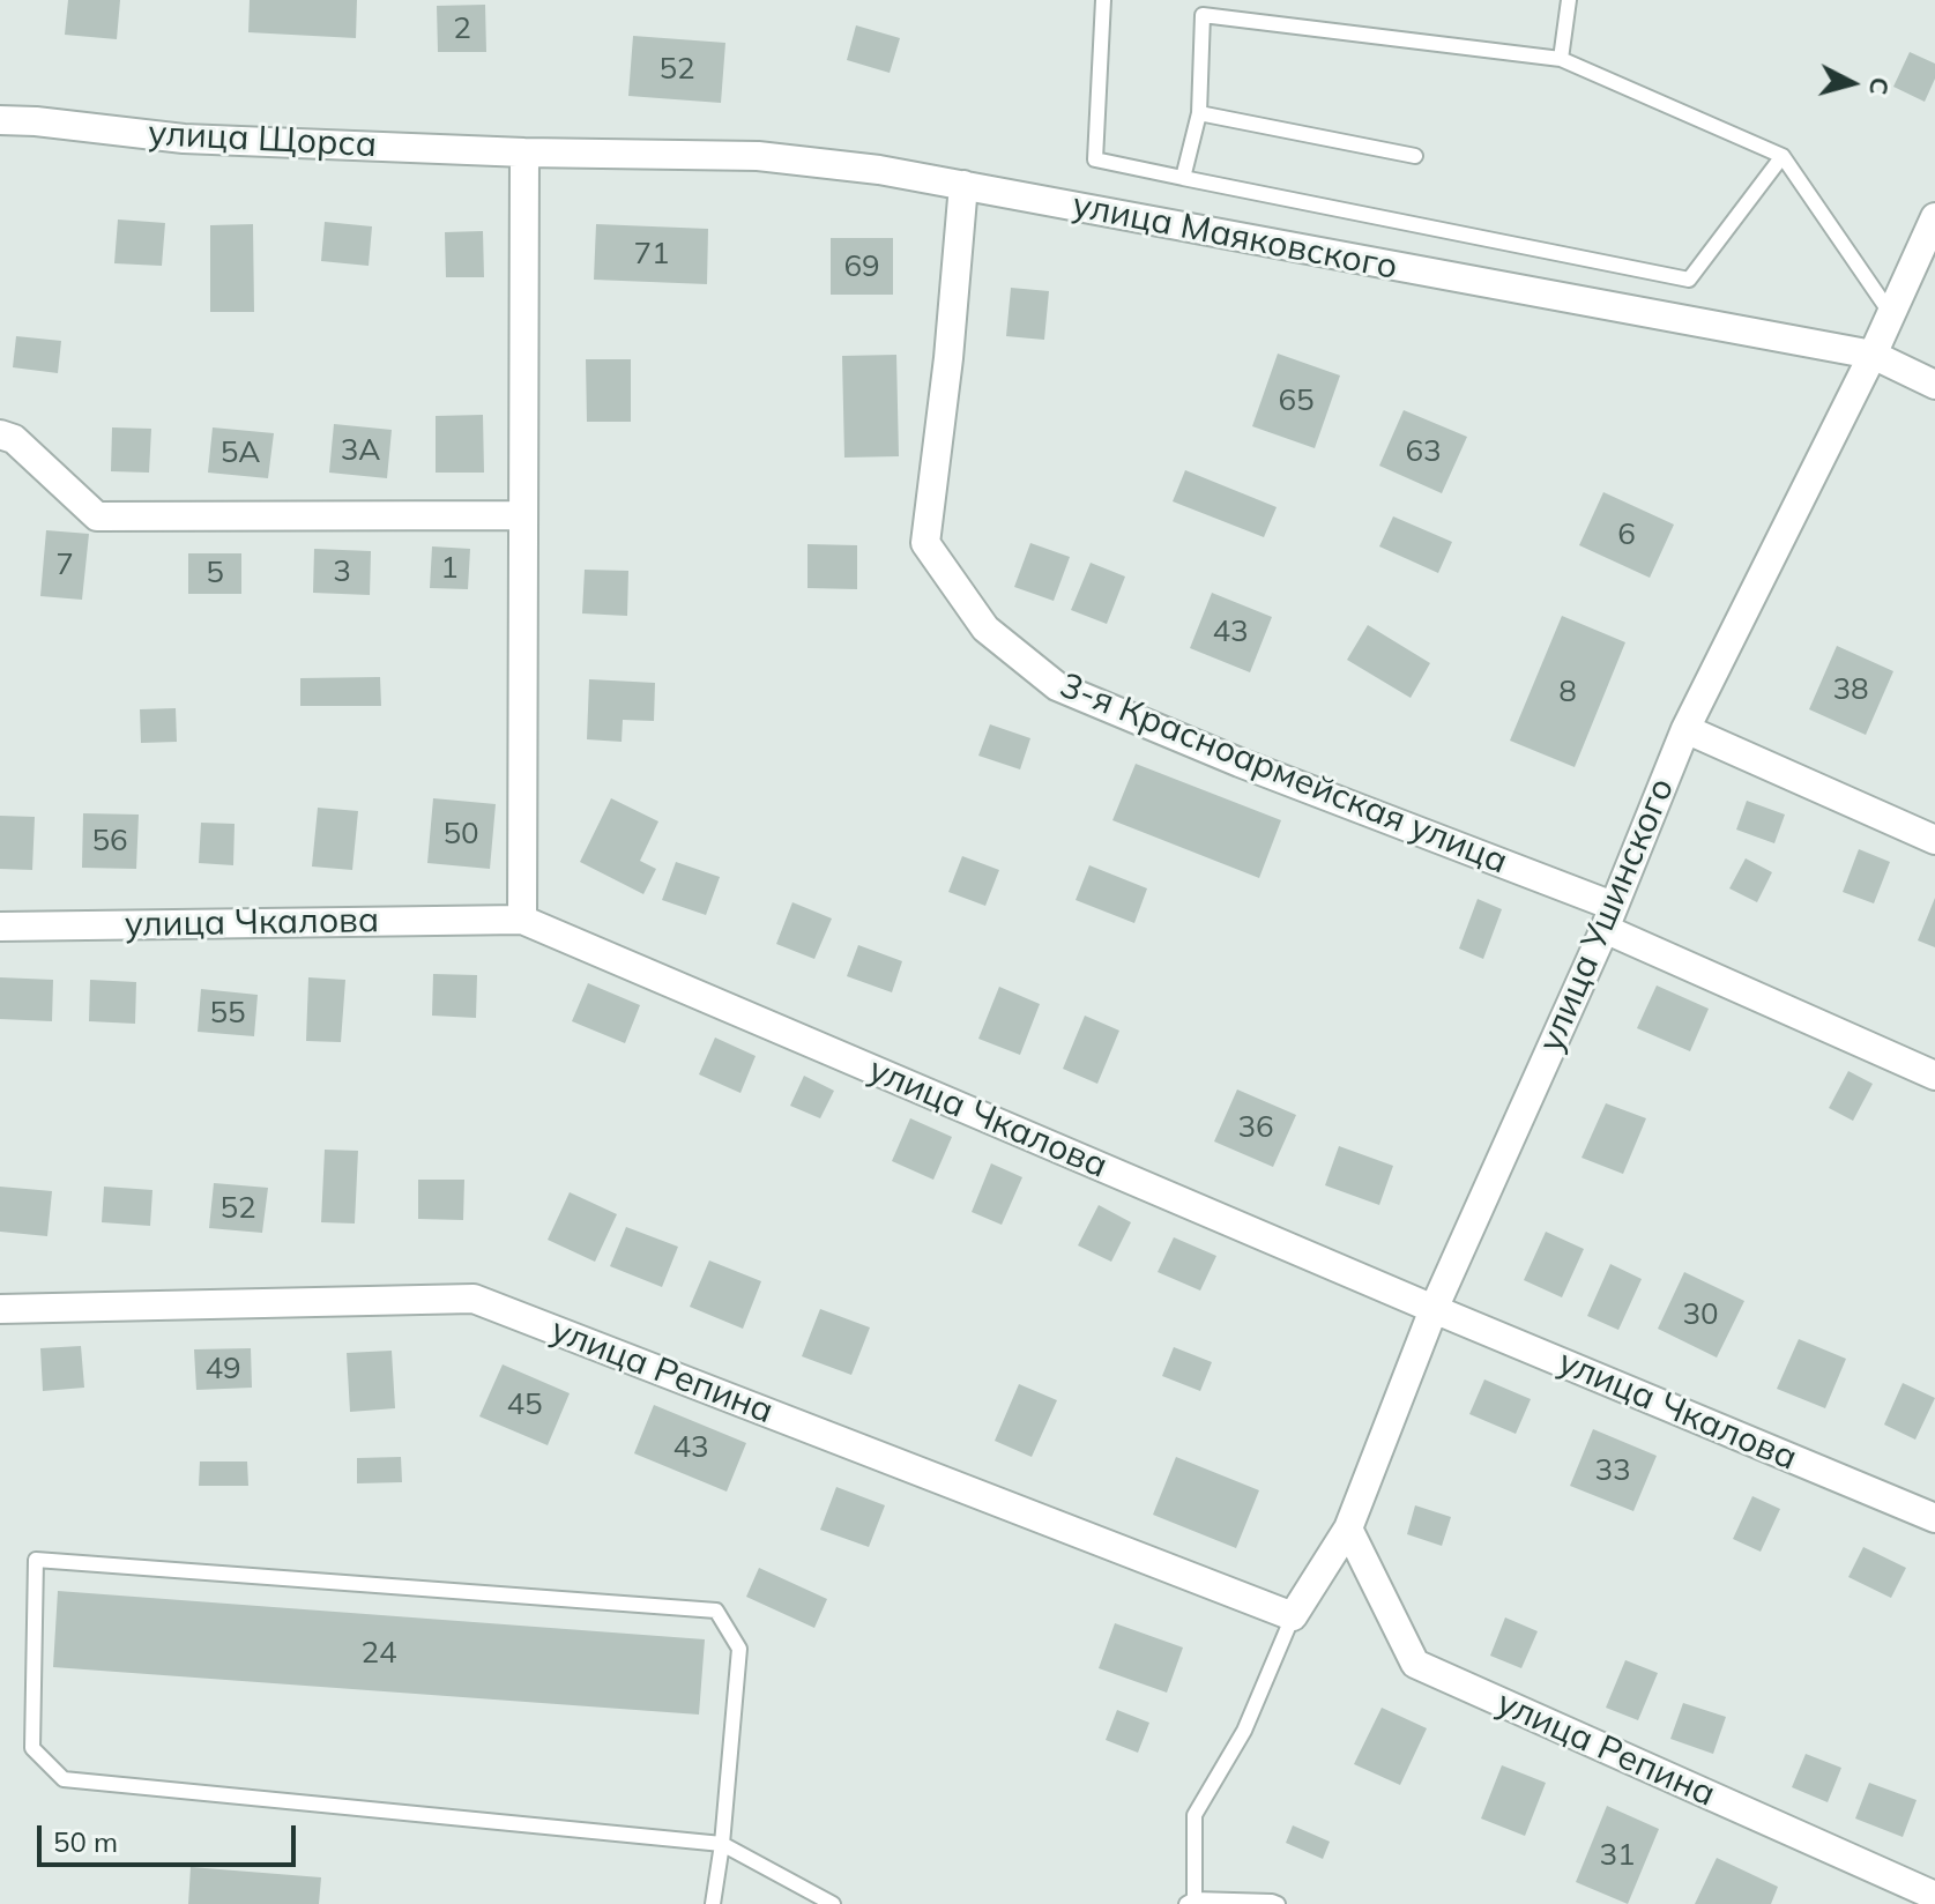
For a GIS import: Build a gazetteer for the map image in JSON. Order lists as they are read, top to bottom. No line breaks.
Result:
{"streets":{"street":["улица Щорса","улица Маяковского","3-я Красноармейская улица","улица Ушинского","улица Чкалова","улица Репина"]},"crossings":[["улица Щорса","улица Маяковского"],["улица Маяковского","3-я Красноармейская улица"],["улица Маяковского","улица Ушинского"],["3-я Красноармейская улица","улица Ушинского"],["улица Ушинского","улица Чкалова"],["улица Ушинского","улица Репина"]],"house_numbers":["2","52","71","69","65","3А","63","5А","6","7","1","3","5","43","38","8","50","56","55","36","52","30","49","45","43","33","24","31"],"scale_bar":"50 m","north":"right"}
